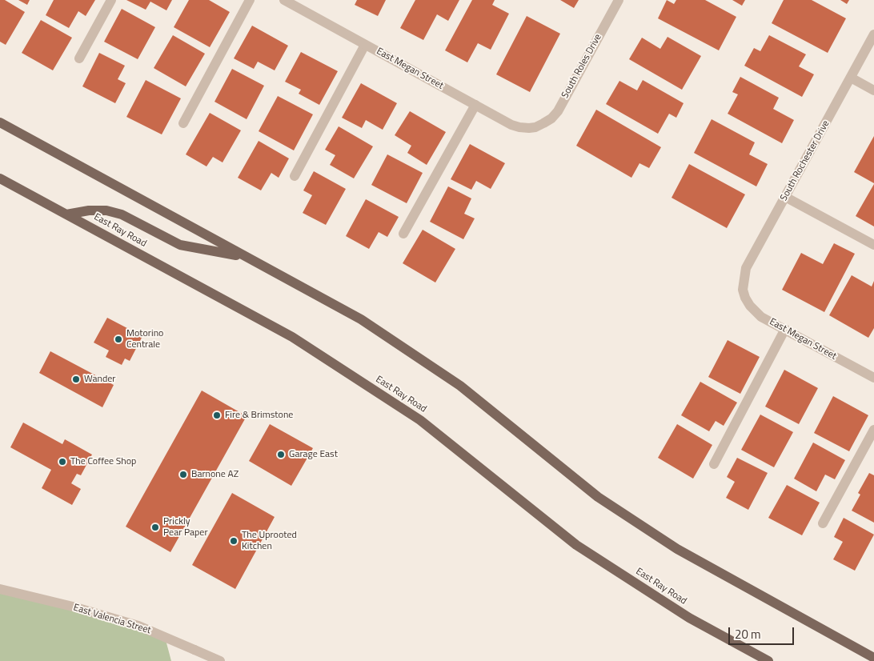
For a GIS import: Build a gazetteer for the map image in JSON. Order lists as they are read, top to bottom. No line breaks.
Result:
{"streets":{"main road":["East Ray Road"],"street":["South Roles Drive","East Megan Street","South Rochester Drive","East Valencia Street"]},"crossings":[["South Roles Drive","East Megan Street"],["East Megan Street","South Rochester Drive"]],"places":["Motorino Centrale","Wander","Fire & Brimstone","Garage East","The Coffee Shop","Barnone AZ","Prickly Pear Paper","The Uprooted Kitchen"],"scale_bar":"20 m"}
